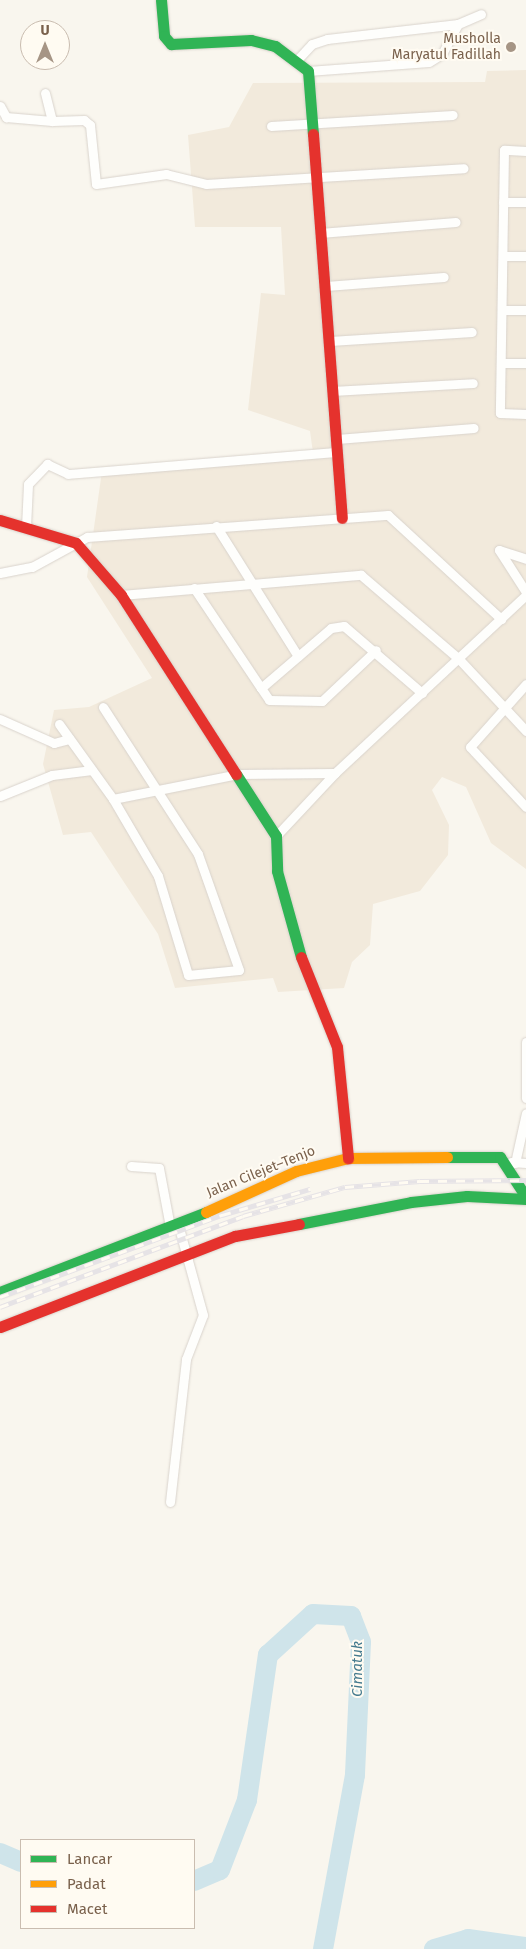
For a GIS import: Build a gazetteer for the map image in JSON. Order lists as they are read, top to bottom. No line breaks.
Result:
{"streets":{"street":["Jalan Cilejet–Tenjo"]},"water":["Cimatuk"],"places":["Musholla Maryatul Fadillah"],"legend":["Lancar","Padat","Macet"],"north":"top"}
